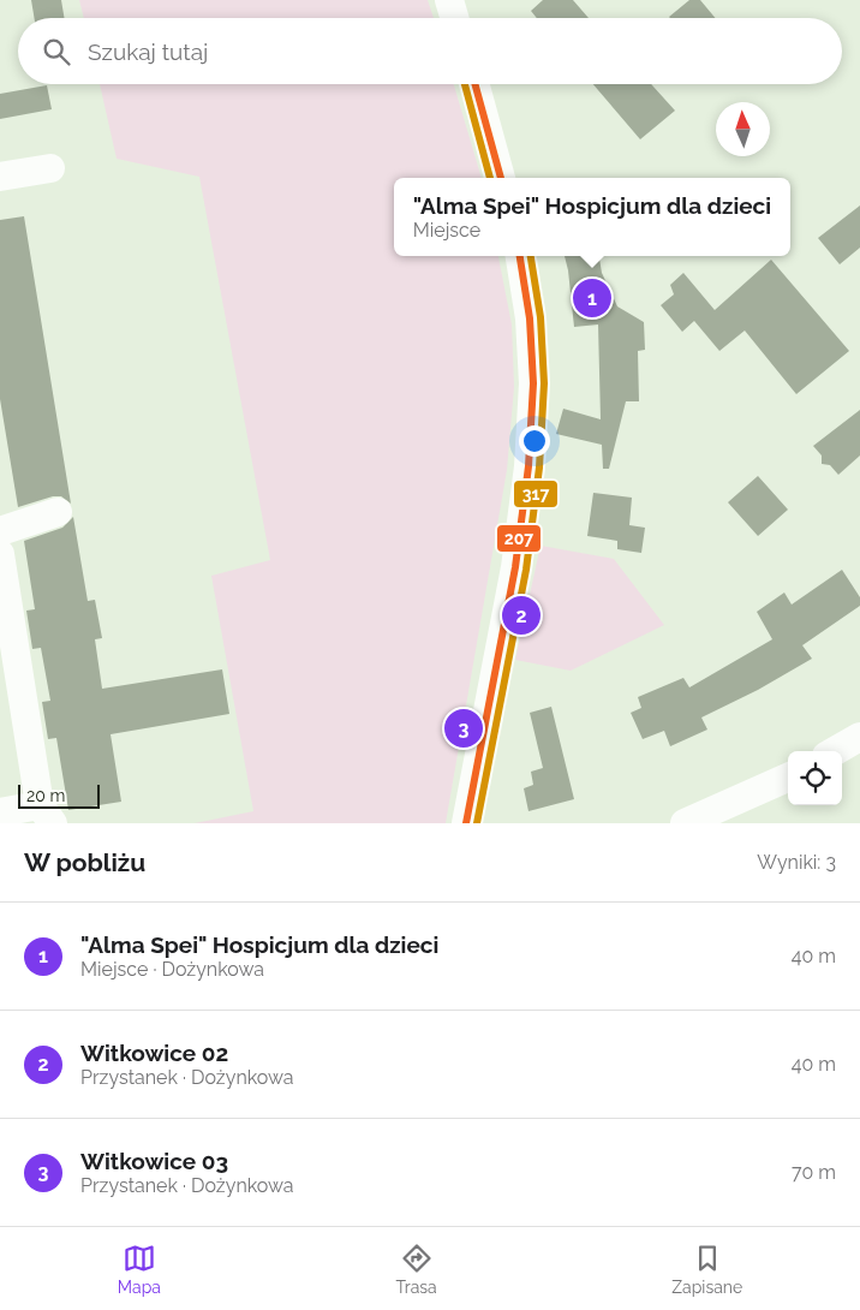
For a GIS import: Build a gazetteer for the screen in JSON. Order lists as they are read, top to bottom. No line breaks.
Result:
{"lines":["transit line 207","transit line 317"],"scale_bar":"20 m","north":"top","page":{"search":"Szukaj tutaj","popup":["\"Alma Spei\" Hospicjum dla dzieci","Miejsce"],"pins":["1","2","3"],"scale":"20 m","heading":["W pobliżu","Wyniki: 3"],"list":[{"mark":"1","name":"\"Alma Spei\" Hospicjum dla dzieci","note":"Miejsce · Dożynkowa","value":"40 m"},{"mark":"2","name":"Witkowice 02","note":"Przystanek · Dożynkowa","value":"40 m"},{"mark":"3","name":"Witkowice 03","note":"Przystanek · Dożynkowa","value":"70 m"}],"nav":["Mapa","Trasa","Zapisane"]}}
